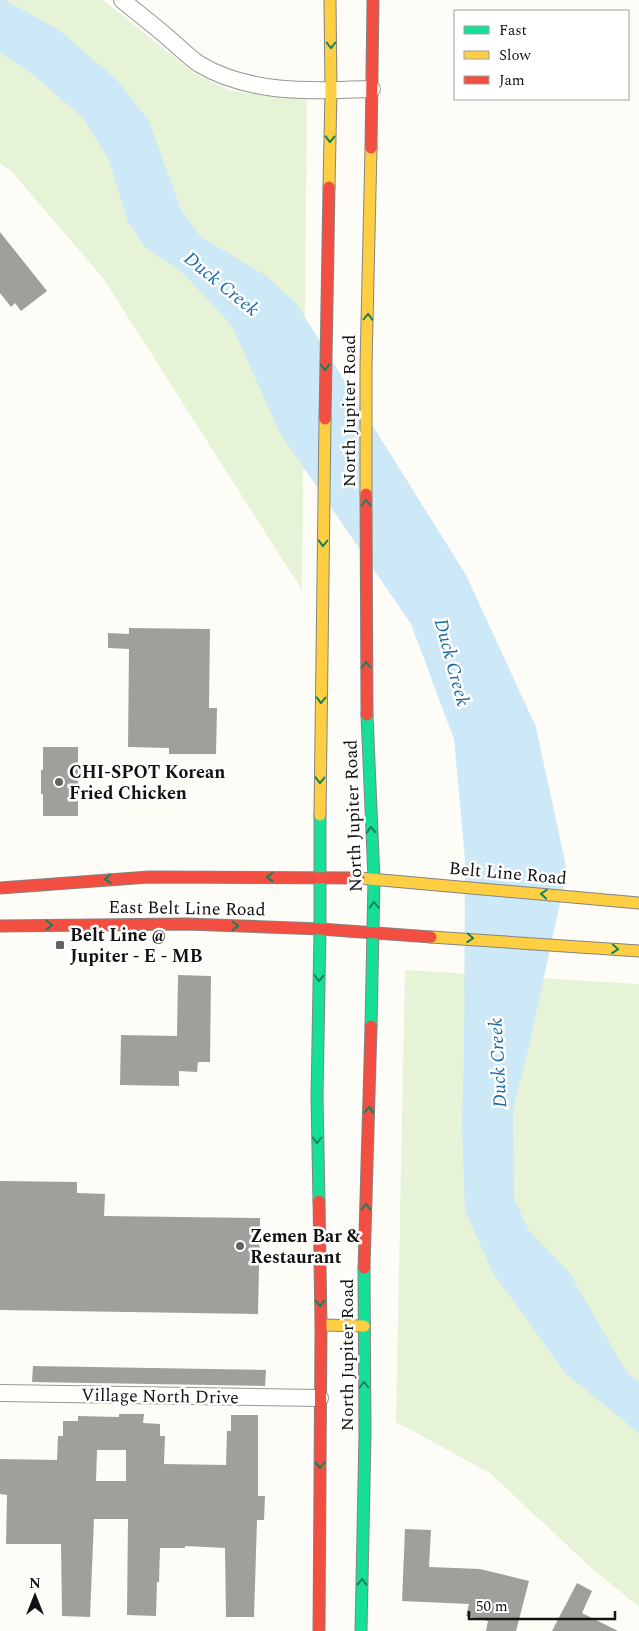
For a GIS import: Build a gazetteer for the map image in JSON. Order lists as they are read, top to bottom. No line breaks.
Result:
{"streets":{"main road":["North Jupiter Road","Belt Line Road","East Belt Line Road"],"street":["Village North Drive"]},"crossings":[["North Jupiter Road","Belt Line Road"],["North Jupiter Road","East Belt Line Road"],["North Jupiter Road","Village North Drive"],["Belt Line Road","East Belt Line Road"]],"water":["Duck Creek"],"places":{"other":["CHI-SPOT Korean Fried Chicken","Zemen Bar & Restaurant"],"transit":["Belt Line @ Jupiter - E - MB"]},"legend":["Fast","Slow","Jam"],"scale_bar":"50 m","north":"top"}
